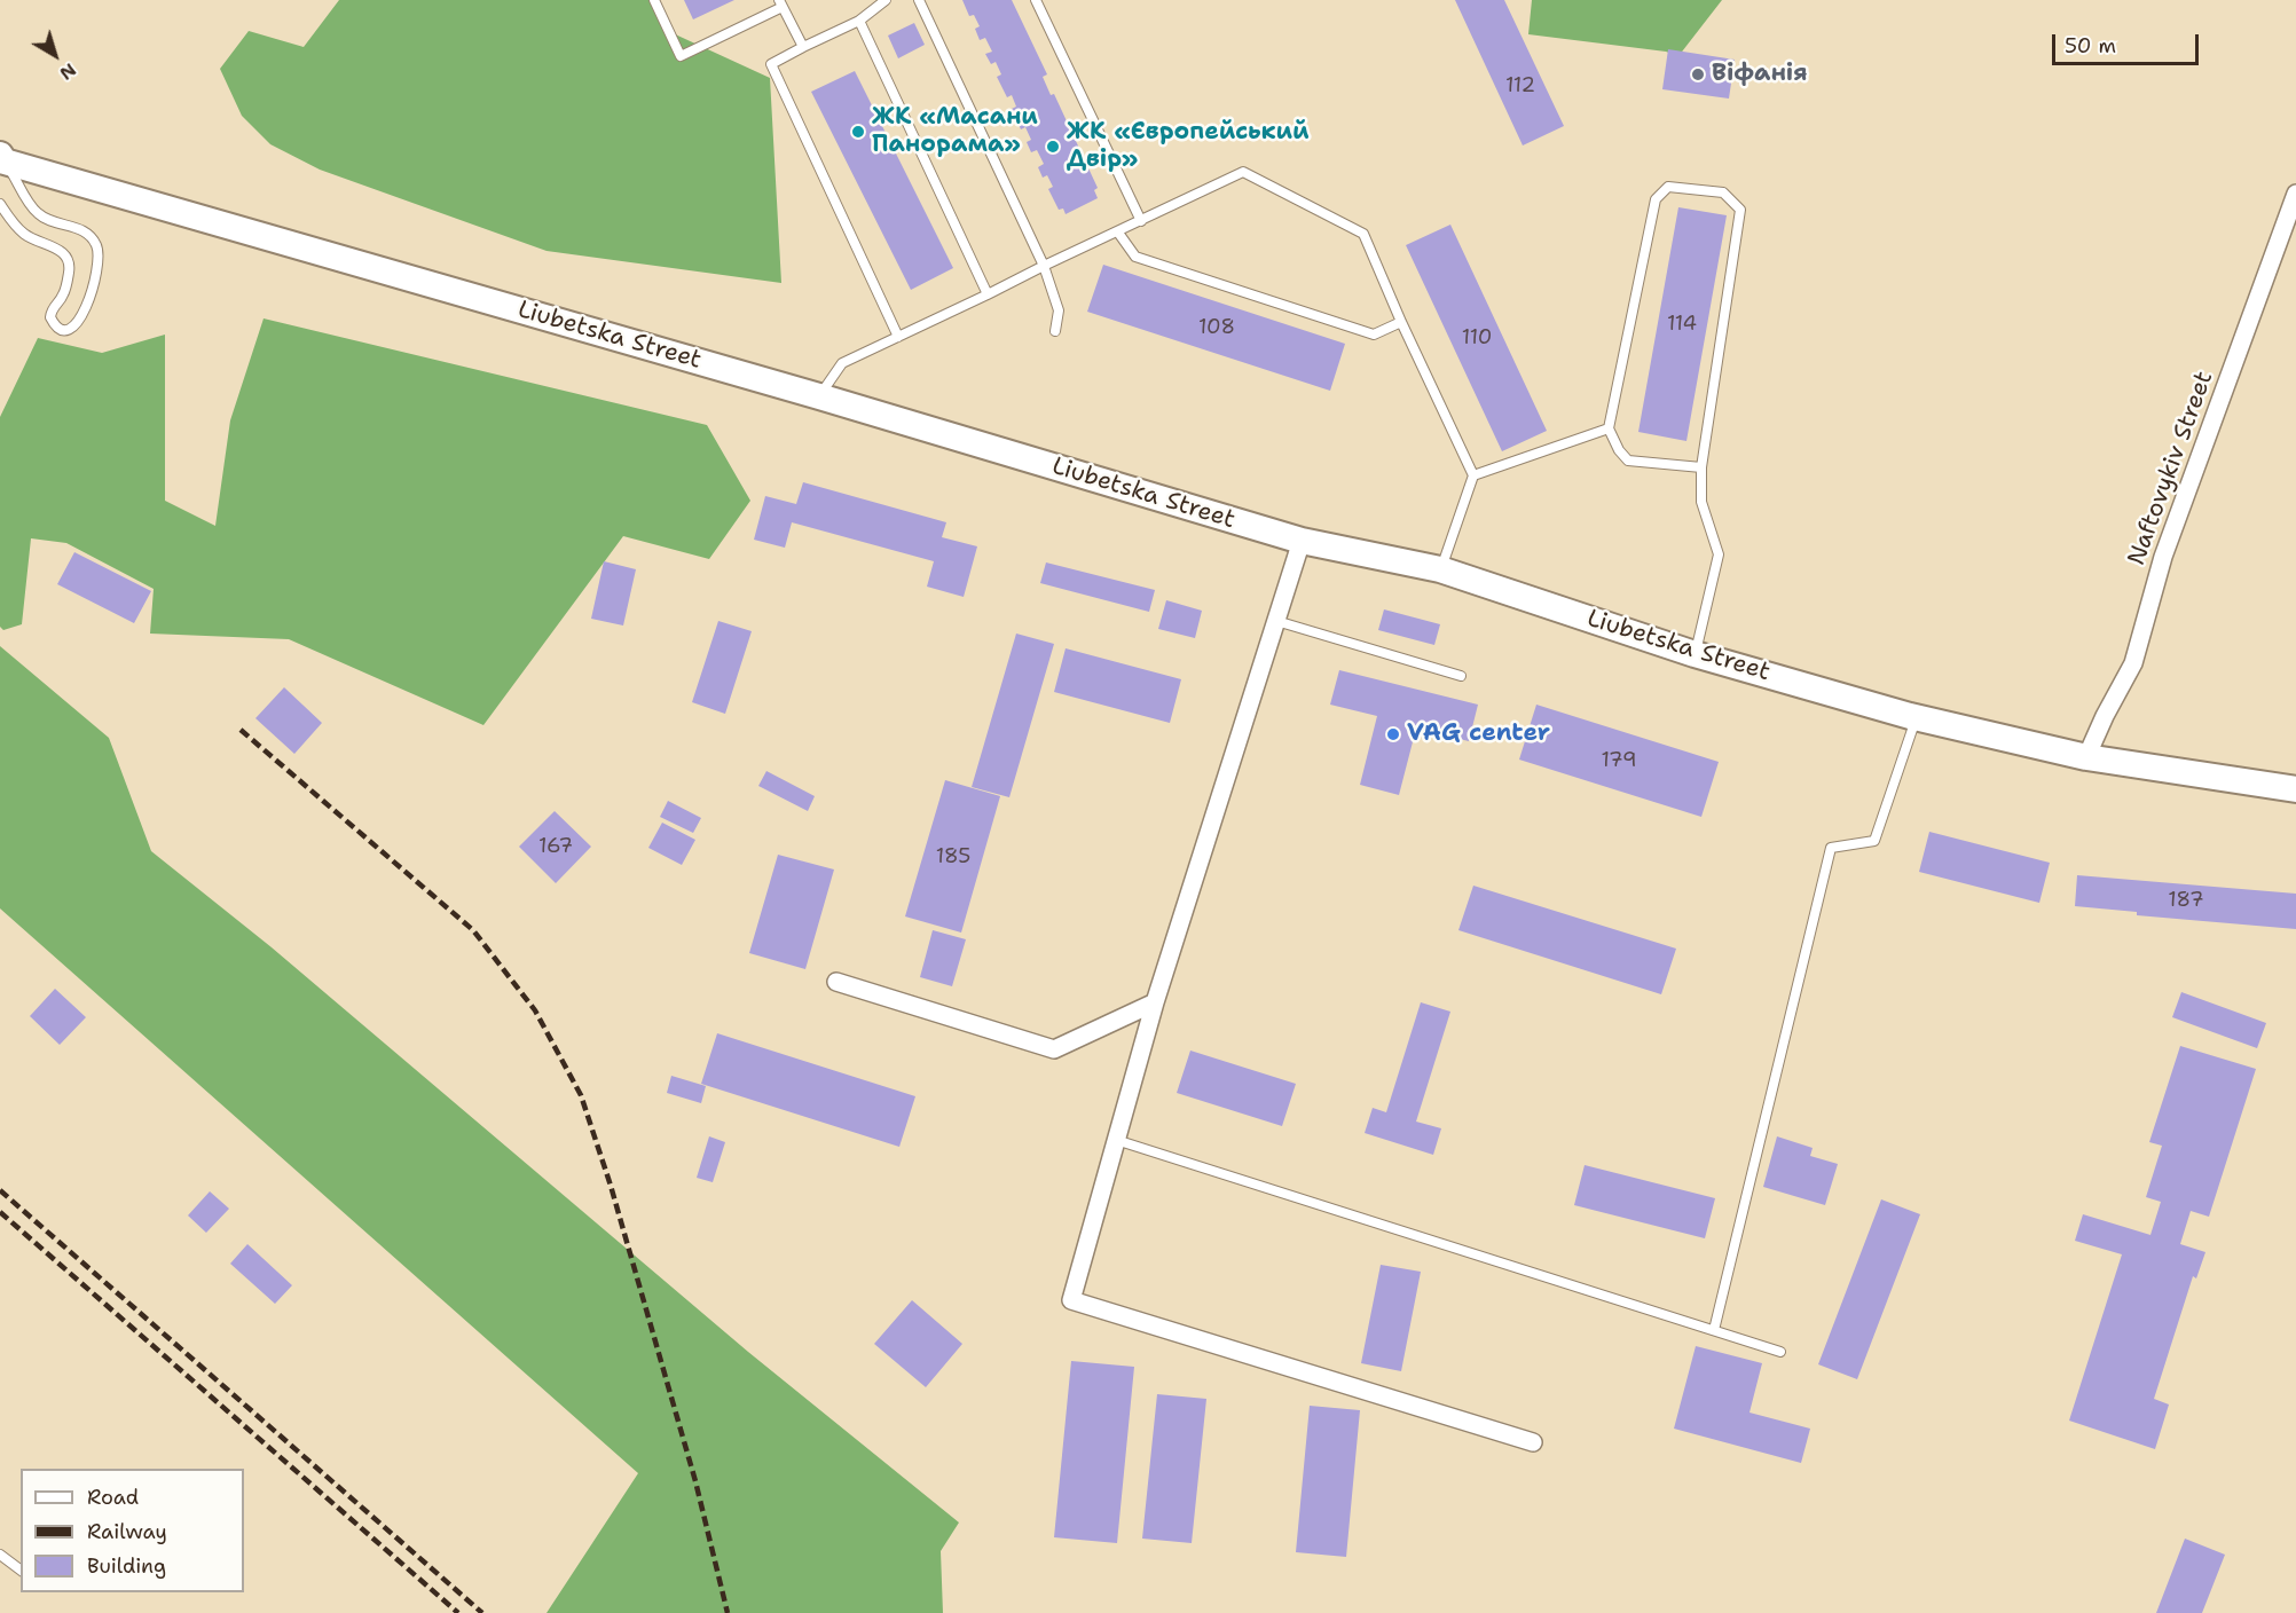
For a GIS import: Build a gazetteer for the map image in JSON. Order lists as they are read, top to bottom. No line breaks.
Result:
{"streets":{"main road":["Liubetska Street"],"street":["Naftovykiv Street"]},"crossings":[["Liubetska Street","Naftovykiv Street"]],"places":["Віфанія","ЖК «Масани Панорама»","ЖК «Європейський Двір»","VAG center"],"house_numbers":["112","114","108","110","179","167","185","187"],"legend":["Road","Railway","Building"],"scale_bar":"50 m","north":"bottom right"}
